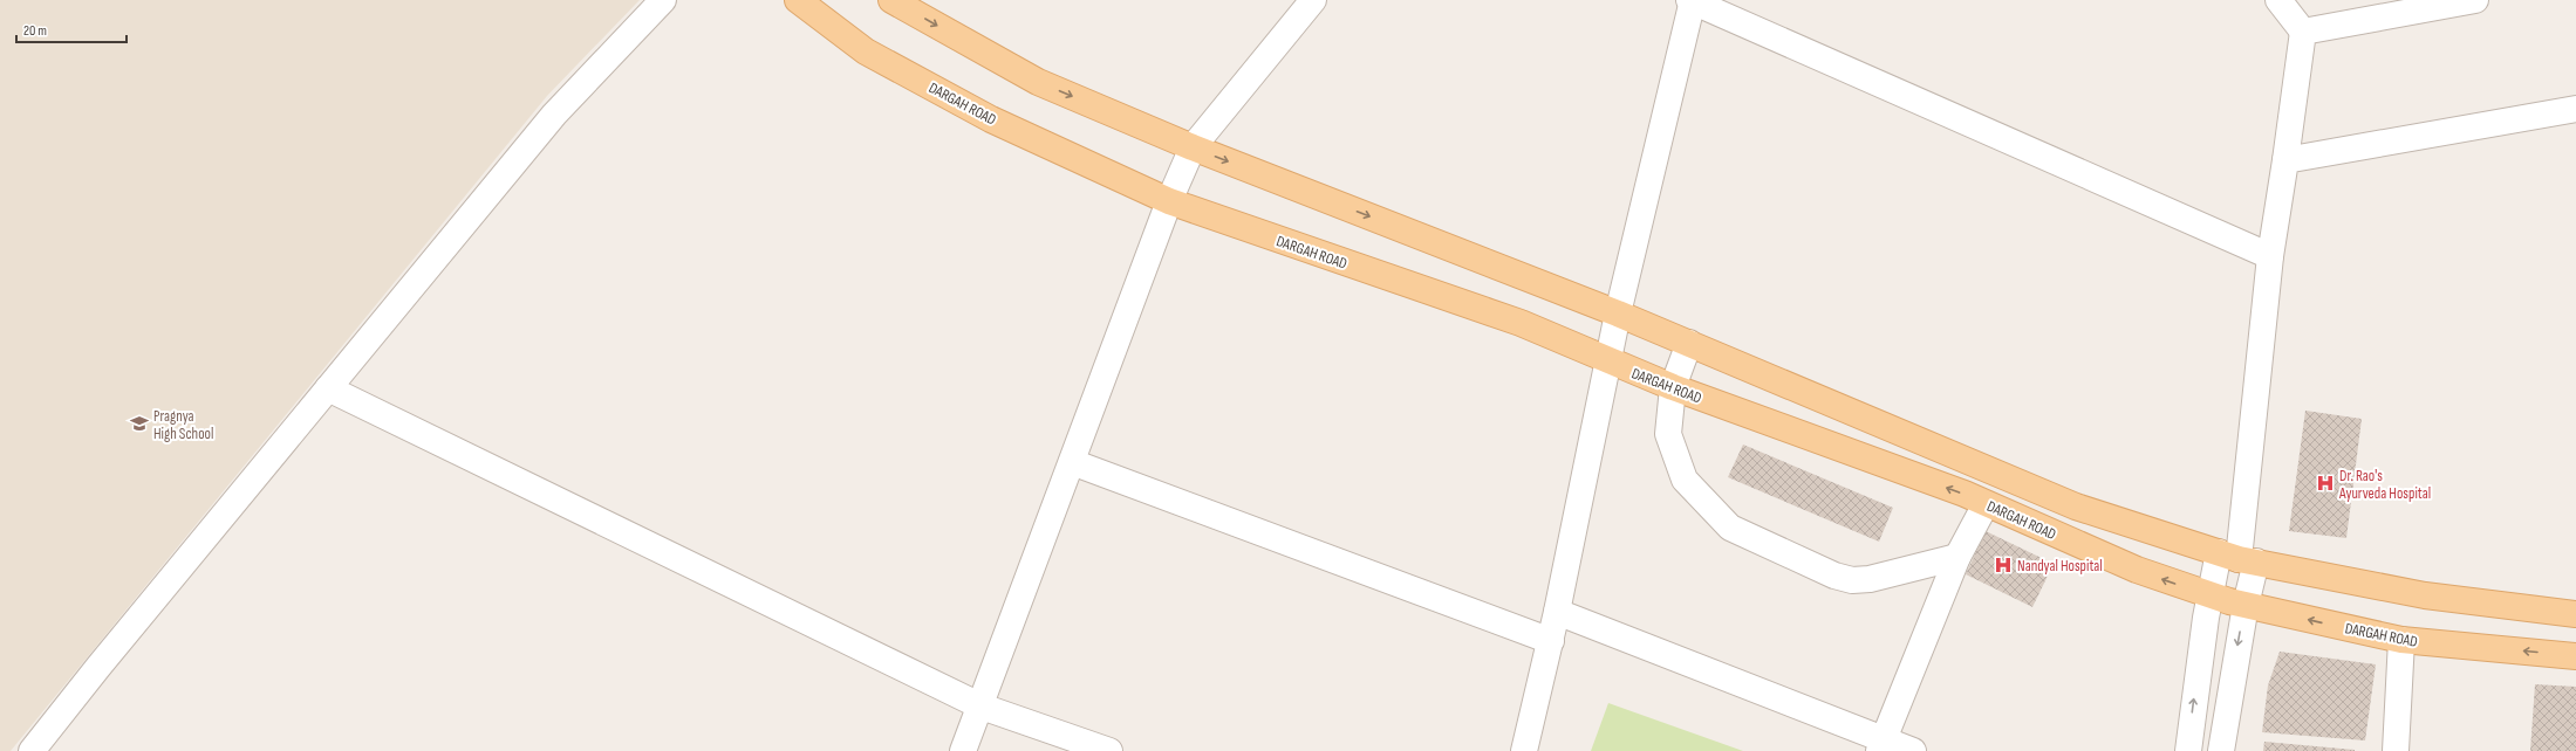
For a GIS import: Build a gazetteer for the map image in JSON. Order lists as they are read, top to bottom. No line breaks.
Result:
{"streets":{"main road":["DARGAH ROAD"]},"places":{"school or university":["Pragnya High School"],"hospital":["Dr. Rao's Ayurveda Hospital","Nandyal Hospital"]},"scale_bar":"20 m"}
